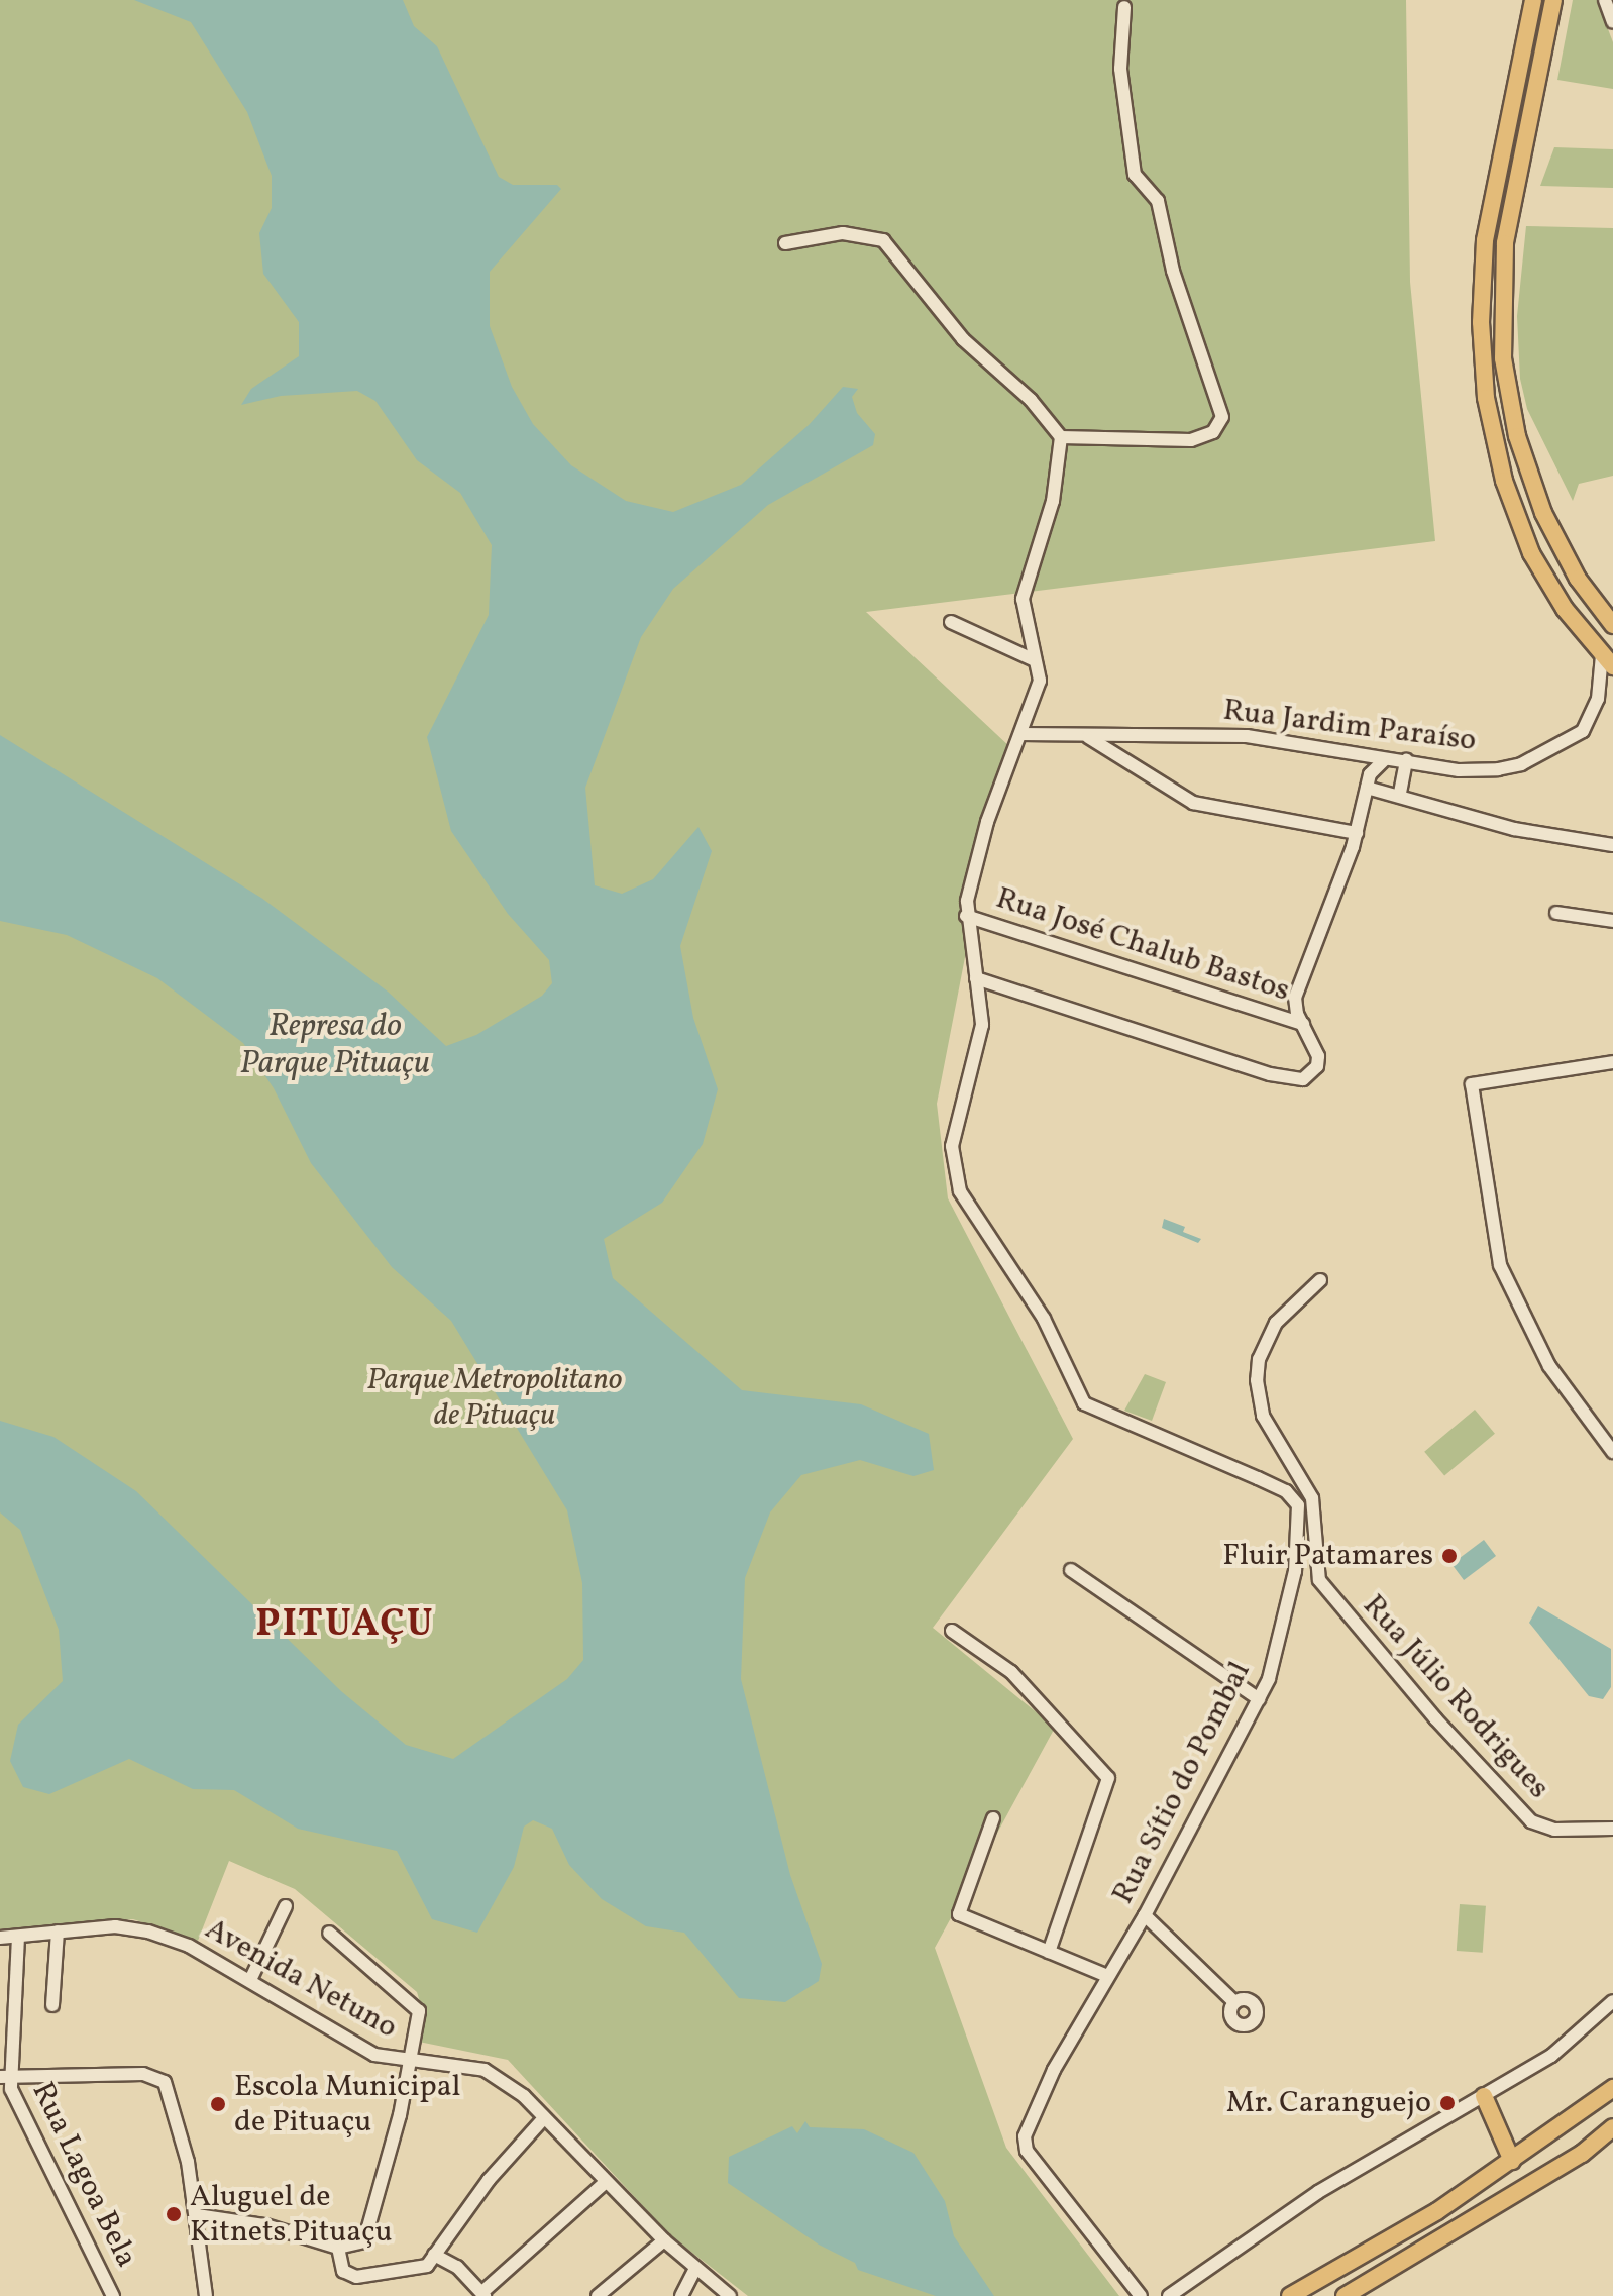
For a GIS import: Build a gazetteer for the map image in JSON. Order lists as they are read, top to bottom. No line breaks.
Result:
{"streets":{"street":["Rua Jardim Paraíso","Rua José Chalub Bastos","Rua Júlio Rodrigues","Rua Sítio do Pombal","Avenida Netuno","Rua Lagoa Bela"]},"crossings":[["Rua Jardim Paraíso","Rua Sítio do Pombal"],["Rua José Chalub Bastos","Rua Sítio do Pombal"]],"districts":["PITUAÇU"],"water":["Represa do Parque Pituaçu"],"parks":["Parque Metropolitano de Pituaçu"],"places":["Fluir Patamares","Mr. Caranguejo","Escola Municipal de Pituaçu","Aluguel de Kitnets Pituaçu"]}
